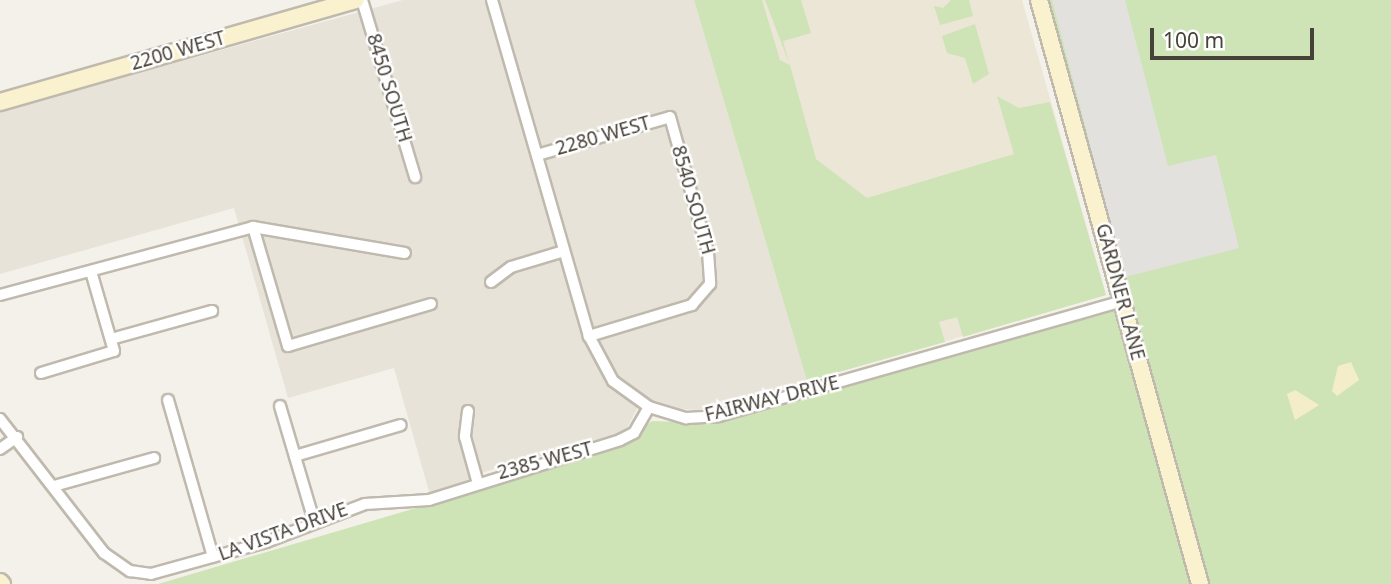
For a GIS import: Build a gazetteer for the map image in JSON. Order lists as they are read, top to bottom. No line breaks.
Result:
{"streets":{"street":["2200 WEST","8450 SOUTH","2280 WEST","8540 SOUTH","GARDNER LANE","FAIRWAY DRIVE","2385 WEST","LA VISTA DRIVE"]},"crossings":[["2280 WEST","8540 SOUTH"],["2280 WEST","FAIRWAY DRIVE"],["8540 SOUTH","FAIRWAY DRIVE"],["GARDNER LANE","FAIRWAY DRIVE"],["FAIRWAY DRIVE","2385 WEST"],["2385 WEST","LA VISTA DRIVE"]],"scale_bar":"100 m"}
